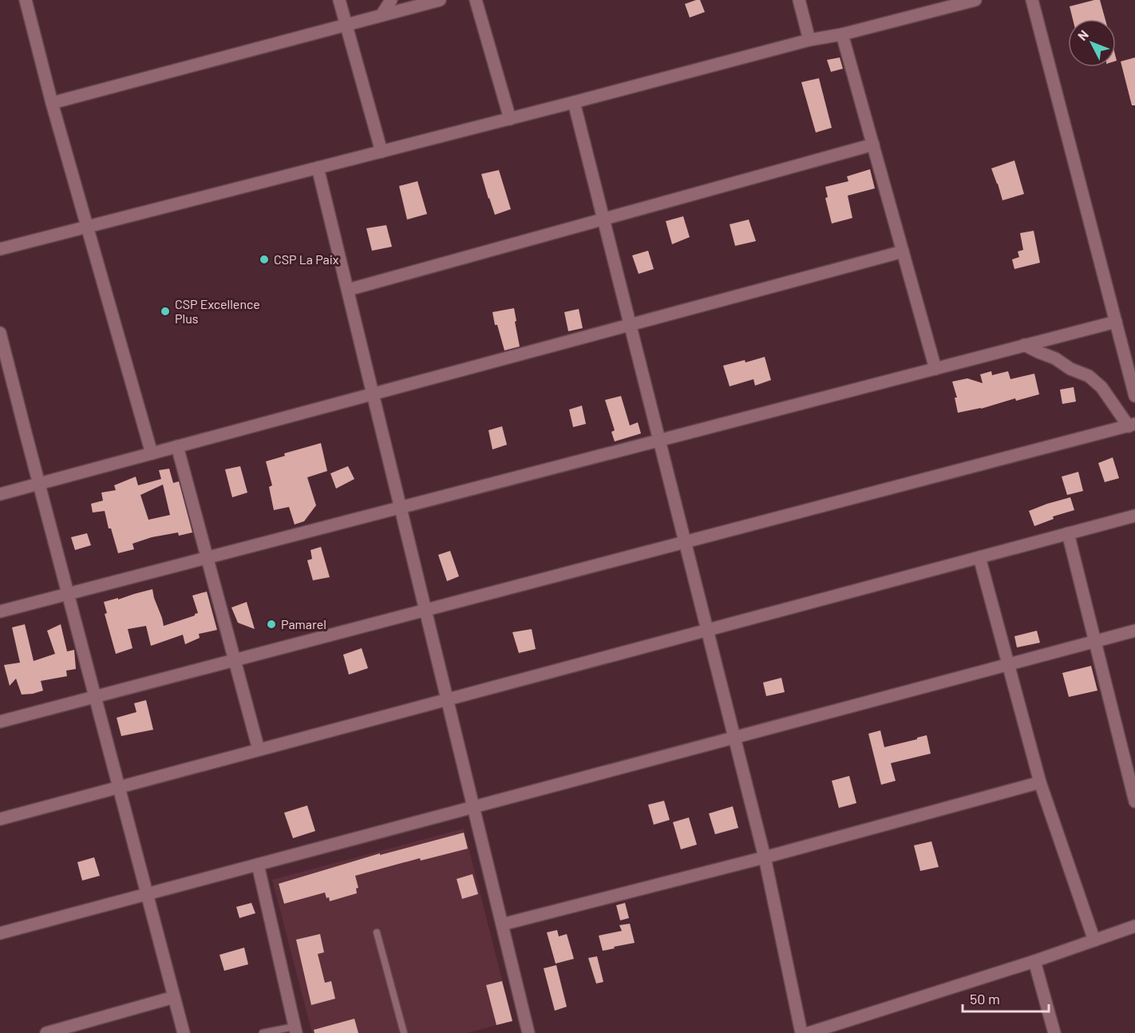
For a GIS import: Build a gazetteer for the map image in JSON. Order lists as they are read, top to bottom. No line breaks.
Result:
{"places":["CSP La Paix","CSP Excellence Plus","Pamarel"],"scale_bar":"50 m","north":"top left"}
